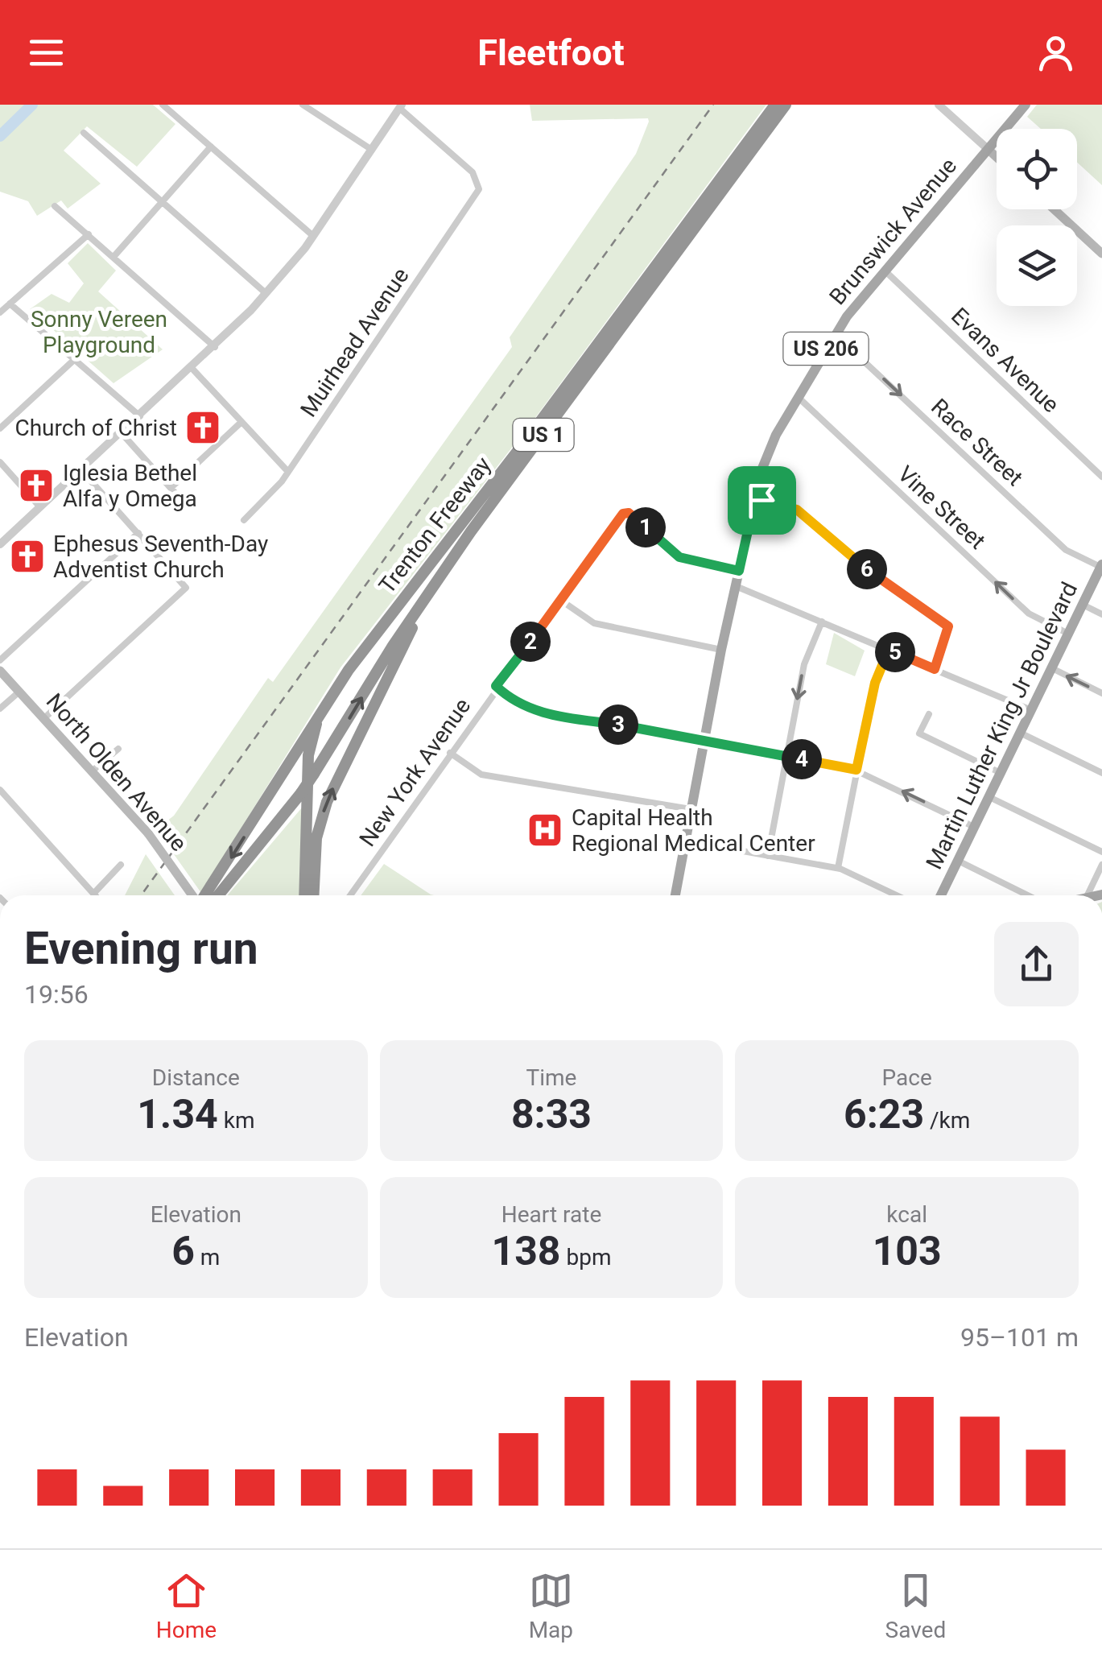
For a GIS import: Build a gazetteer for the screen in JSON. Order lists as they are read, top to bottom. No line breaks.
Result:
{"streets":{"highway":["US 1","Trenton Freeway"],"main road":["Brunswick Avenue","US 206","Martin Luther King Jr Boulevard","North Olden Avenue"],"street":["Muirhead Avenue","Evans Avenue","Race Street","Vine Street","New York Avenue"]},"crossings":[["Brunswick Avenue","Evans Avenue"],["Brunswick Avenue","Race Street"],["Brunswick Avenue","Vine Street"],["Brunswick Avenue","New York Avenue"],["Race Street","Martin Luther King Jr Boulevard"],["Vine Street","Martin Luther King Jr Boulevard"]],"one_way":["Race Street","Vine Street"],"parks":["Sonny Vereen Playground"],"places":{"church":["Church of Christ","Iglesia Bethel Alfa y Omega","Ephesus Seventh-Day Adventist Church"],"hospital":["Capital Health Regional Medical Center"]},"page":{"header":"Fleetfoot","pins":["1","6","2","5","3","4"],"heading":["Evening run","19:56"],"stats":[["Distance","1.34 km"],["Time","8:33"],["Pace","6:23 /km"],["Elevation","6 m"],["Heart rate","138 bpm"],["kcal","103"]],"chart":["Elevation","95–101 m"],"tabs":["Home","Map","Saved"]}}
